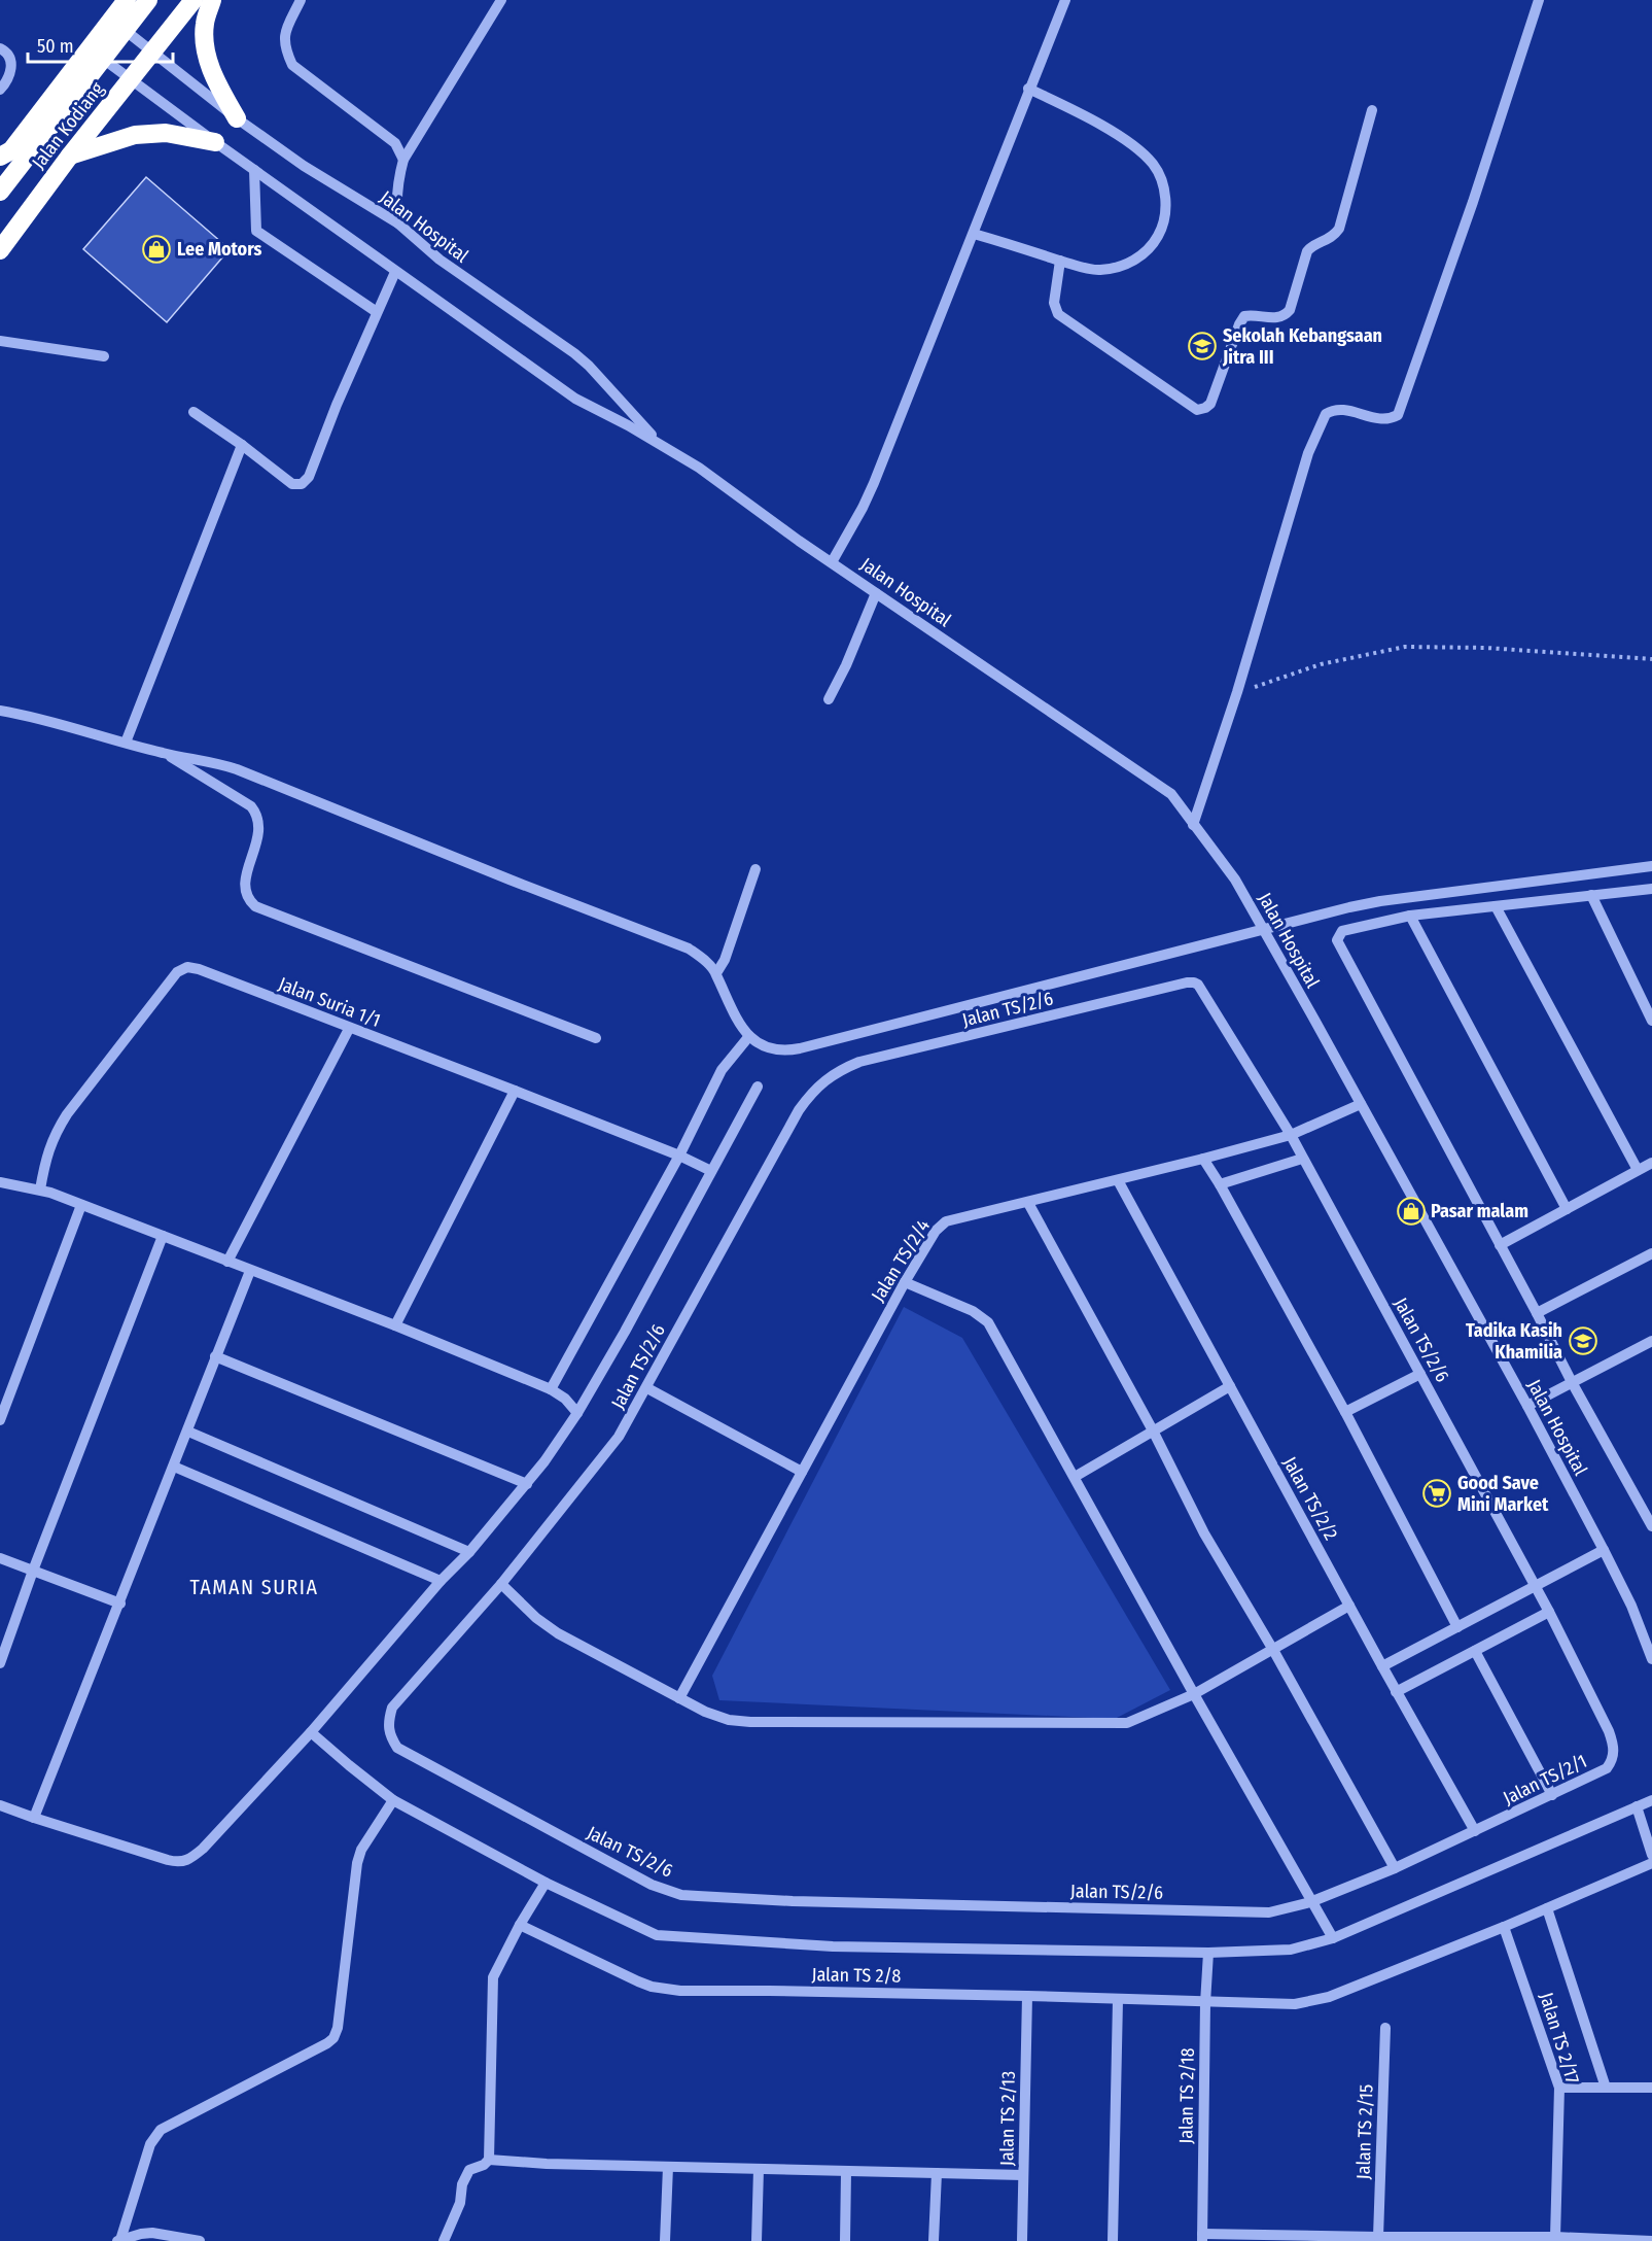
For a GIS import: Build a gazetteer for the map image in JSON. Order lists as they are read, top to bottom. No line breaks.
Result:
{"streets":{"highway":["Jalan Kodiang"],"street":["Jalan Hospital","Jalan Suria 1/1","Jalan TS/2/6","Jalan TS/2/4","Jalan TS/2/2","Jalan TS/2/1","Jalan TS 2/8","Jalan TS 2/17","Jalan TS 2/18","Jalan TS 2/13","Jalan TS 2/15"]},"crossings":[["Jalan Kodiang","Jalan Hospital"],["Jalan Hospital","Jalan TS/2/4"],["Jalan TS/2/6","Jalan TS/2/4"],["Jalan TS/2/6","Jalan TS/2/1"],["Jalan TS/2/4","Jalan TS/2/2"],["Jalan TS/2/2","Jalan TS/2/1"],["Jalan TS 2/8","Jalan TS 2/17"],["Jalan TS 2/8","Jalan TS 2/18"],["Jalan TS 2/8","Jalan TS 2/13"]],"districts":["TAMAN SURIA"],"places":{"shop":["Lee Motors","Pasar malam"],"school or university":["Sekolah Kebangsaan Jitra III","Tadika Kasih Khamilia"],"supermarket":["Good Save Mini Market"]},"scale_bar":"50 m"}
